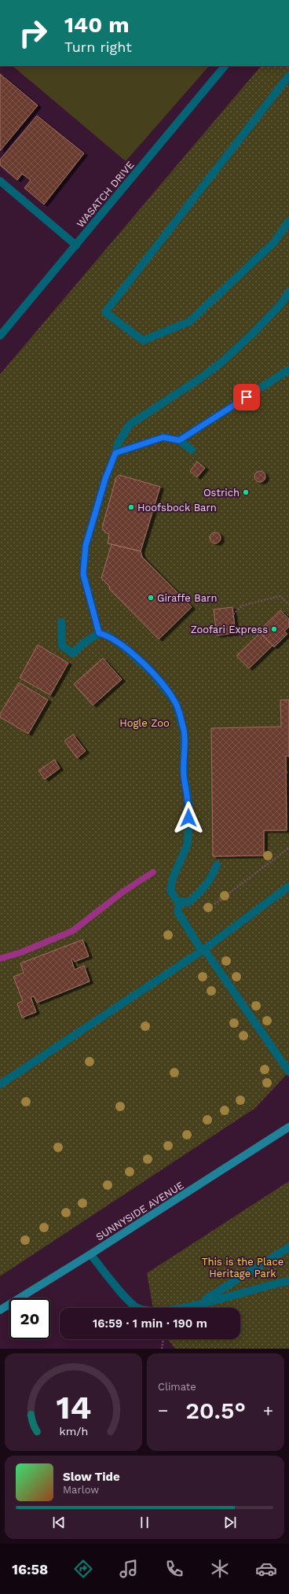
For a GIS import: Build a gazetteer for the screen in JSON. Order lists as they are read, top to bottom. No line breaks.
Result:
{"streets":{"main road":["SUNNYSIDE AVENUE"],"street":["WASATCH DRIVE"]},"parks":["Hogle Zoo","This is the Place Heritage Park"],"places":["Ostrich","Hoofsbock Barn","Giraffe Barn","Zoofari Express"],"page":{"turn":["140 m","Turn right"],"limit":"20","trip":"16:59 · 1 min · 190 m","tile":"Climate","heat":["−","20.5°","+"],"song":["Slow Tide","Marlow"],"tabs":"16:58","gauge":["14","km/h"]}}
